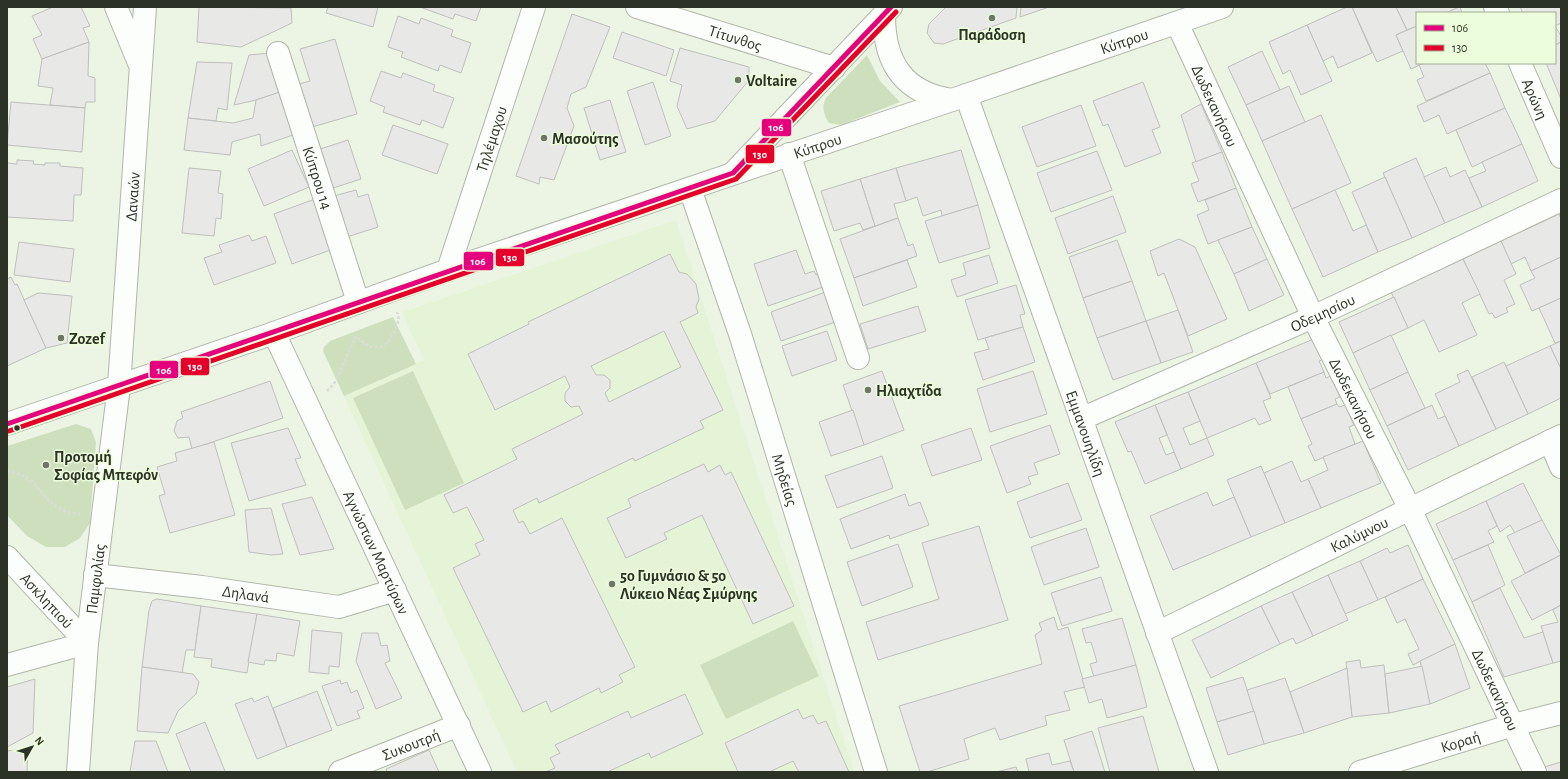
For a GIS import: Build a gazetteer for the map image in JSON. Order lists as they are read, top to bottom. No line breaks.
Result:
{"streets":{"street":["Τίτυνθος","Κύπρου","Αρώνη","Δωδεκανήσου","Τηλέμαχου","Κύπρου 14","Δαναών","Οδεμησίου","Εμμανουηλίδη","Μηδείας","Καλύμνου","Αγνώστων Μαρτύρων","Παμφυλίας","Δηλανά","Ασκληπιού","Κοραή","Συκουτρή"]},"crossings":[["Κύπρου","Δωδεκανήσου"],["Κύπρου","Τηλέμαχου"],["Κύπρου","Κύπρου 14"],["Κύπρου","Δαναών"],["Κύπρου","Εμμανουηλίδη"],["Κύπρου","Μηδείας"],["Κύπρου","Αγνώστων Μαρτύρων"],["Κύπρου","Παμφυλίας"],["Δωδεκανήσου","Οδεμησίου"],["Δωδεκανήσου","Καλύμνου"],["Δωδεκανήσου","Κοραή"],["Δαναών","Παμφυλίας"],["Οδεμησίου","Εμμανουηλίδη"],["Εμμανουηλίδη","Καλύμνου"],["Αγνώστων Μαρτύρων","Δηλανά"],["Αγνώστων Μαρτύρων","Συκουτρή"],["Παμφυλίας","Δηλανά"],["Παμφυλίας","Ασκληπιού"]],"places":["Παράδοση","Voltaire","Μασούτης","Zozef","Ηλιαχτίδα","Προτομή Σοφίας Μπεφόν","5ο Γυμνάσιο & 5ο Λύκειο Νέας Σμύρνης"],"lines":["transit line 106","transit line 130"],"legend":["106","130"],"north":"top right"}
